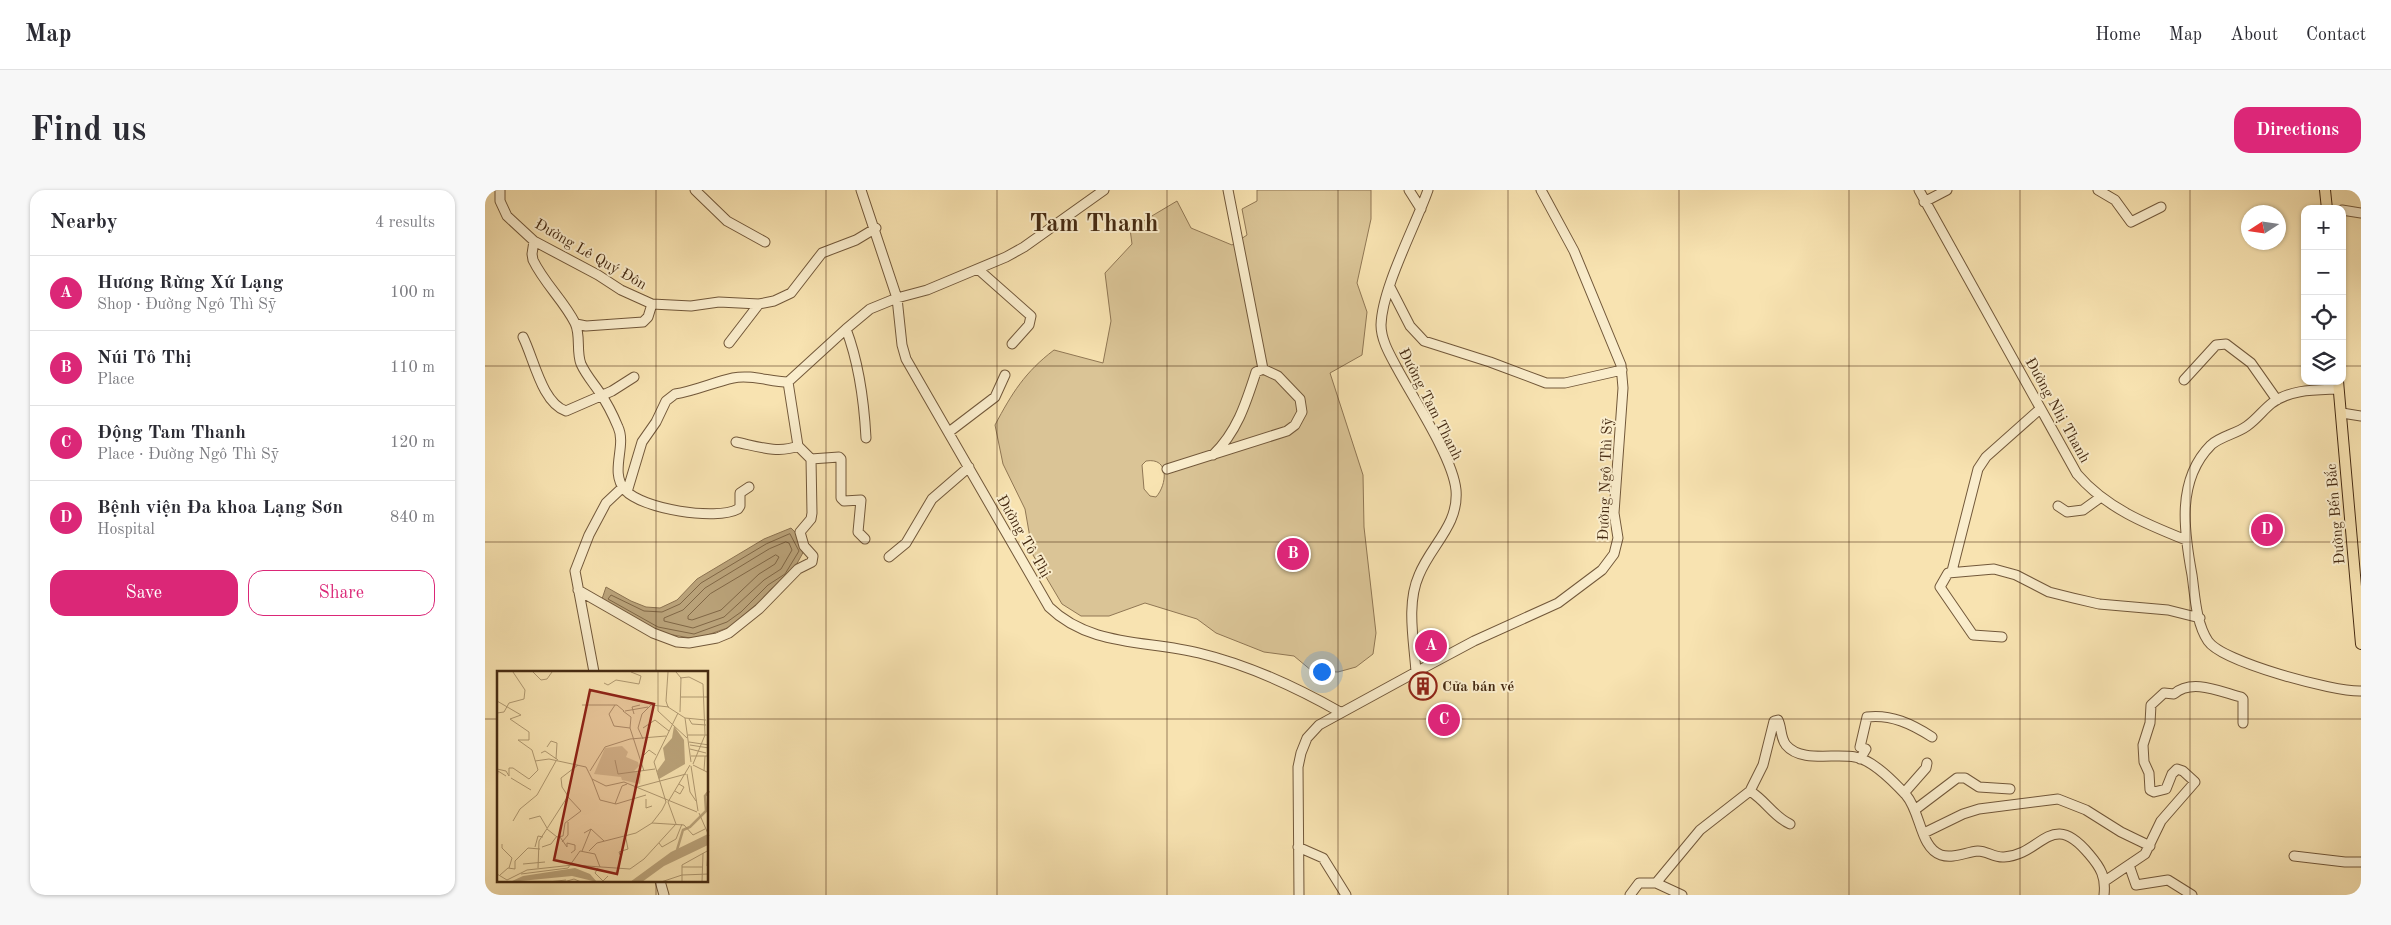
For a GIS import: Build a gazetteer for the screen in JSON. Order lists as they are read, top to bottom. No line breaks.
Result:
{"streets":{"main road":["Đường Bến Bắc"],"street":["Đường Lê Quý Đôn","Đường Tam Thanh","Đường Nhị Thanh","Đường Ngô Thì Sỹ","Đường Tô Thị"]},"crossings":[["Đường Lê Quý Đôn","Đường Tô Thị"],["Đường Tam Thanh","Đường Ngô Thì Sỹ"]],"districts":["Tam Thanh"],"places":{"building":["Cửa bán vé"]},"north":"left","page":{"header":"Map","nav":["Home","Map","About","Contact"],"buttons":["Directions",["Save","Share"]],"title":"Find us","heading":["Nearby","4 results"],"map_buttons":["+","−"],"list":[{"mark":"A","name":"Hương Rừng Xứ Lạng","note":"Shop · Đường Ngô Thì Sỹ","value":"100 m"},{"mark":"B","name":"Núi Tô Thị","note":"Place","value":"110 m"},{"mark":"C","name":"Động Tam Thanh","note":"Place · Đường Ngô Thì Sỹ","value":"120 m"},{"mark":"D","name":"Bệnh viện Đa khoa Lạng Sơn","note":"Hospital","value":"840 m"}],"pins":["D","B","A","C"]}}
